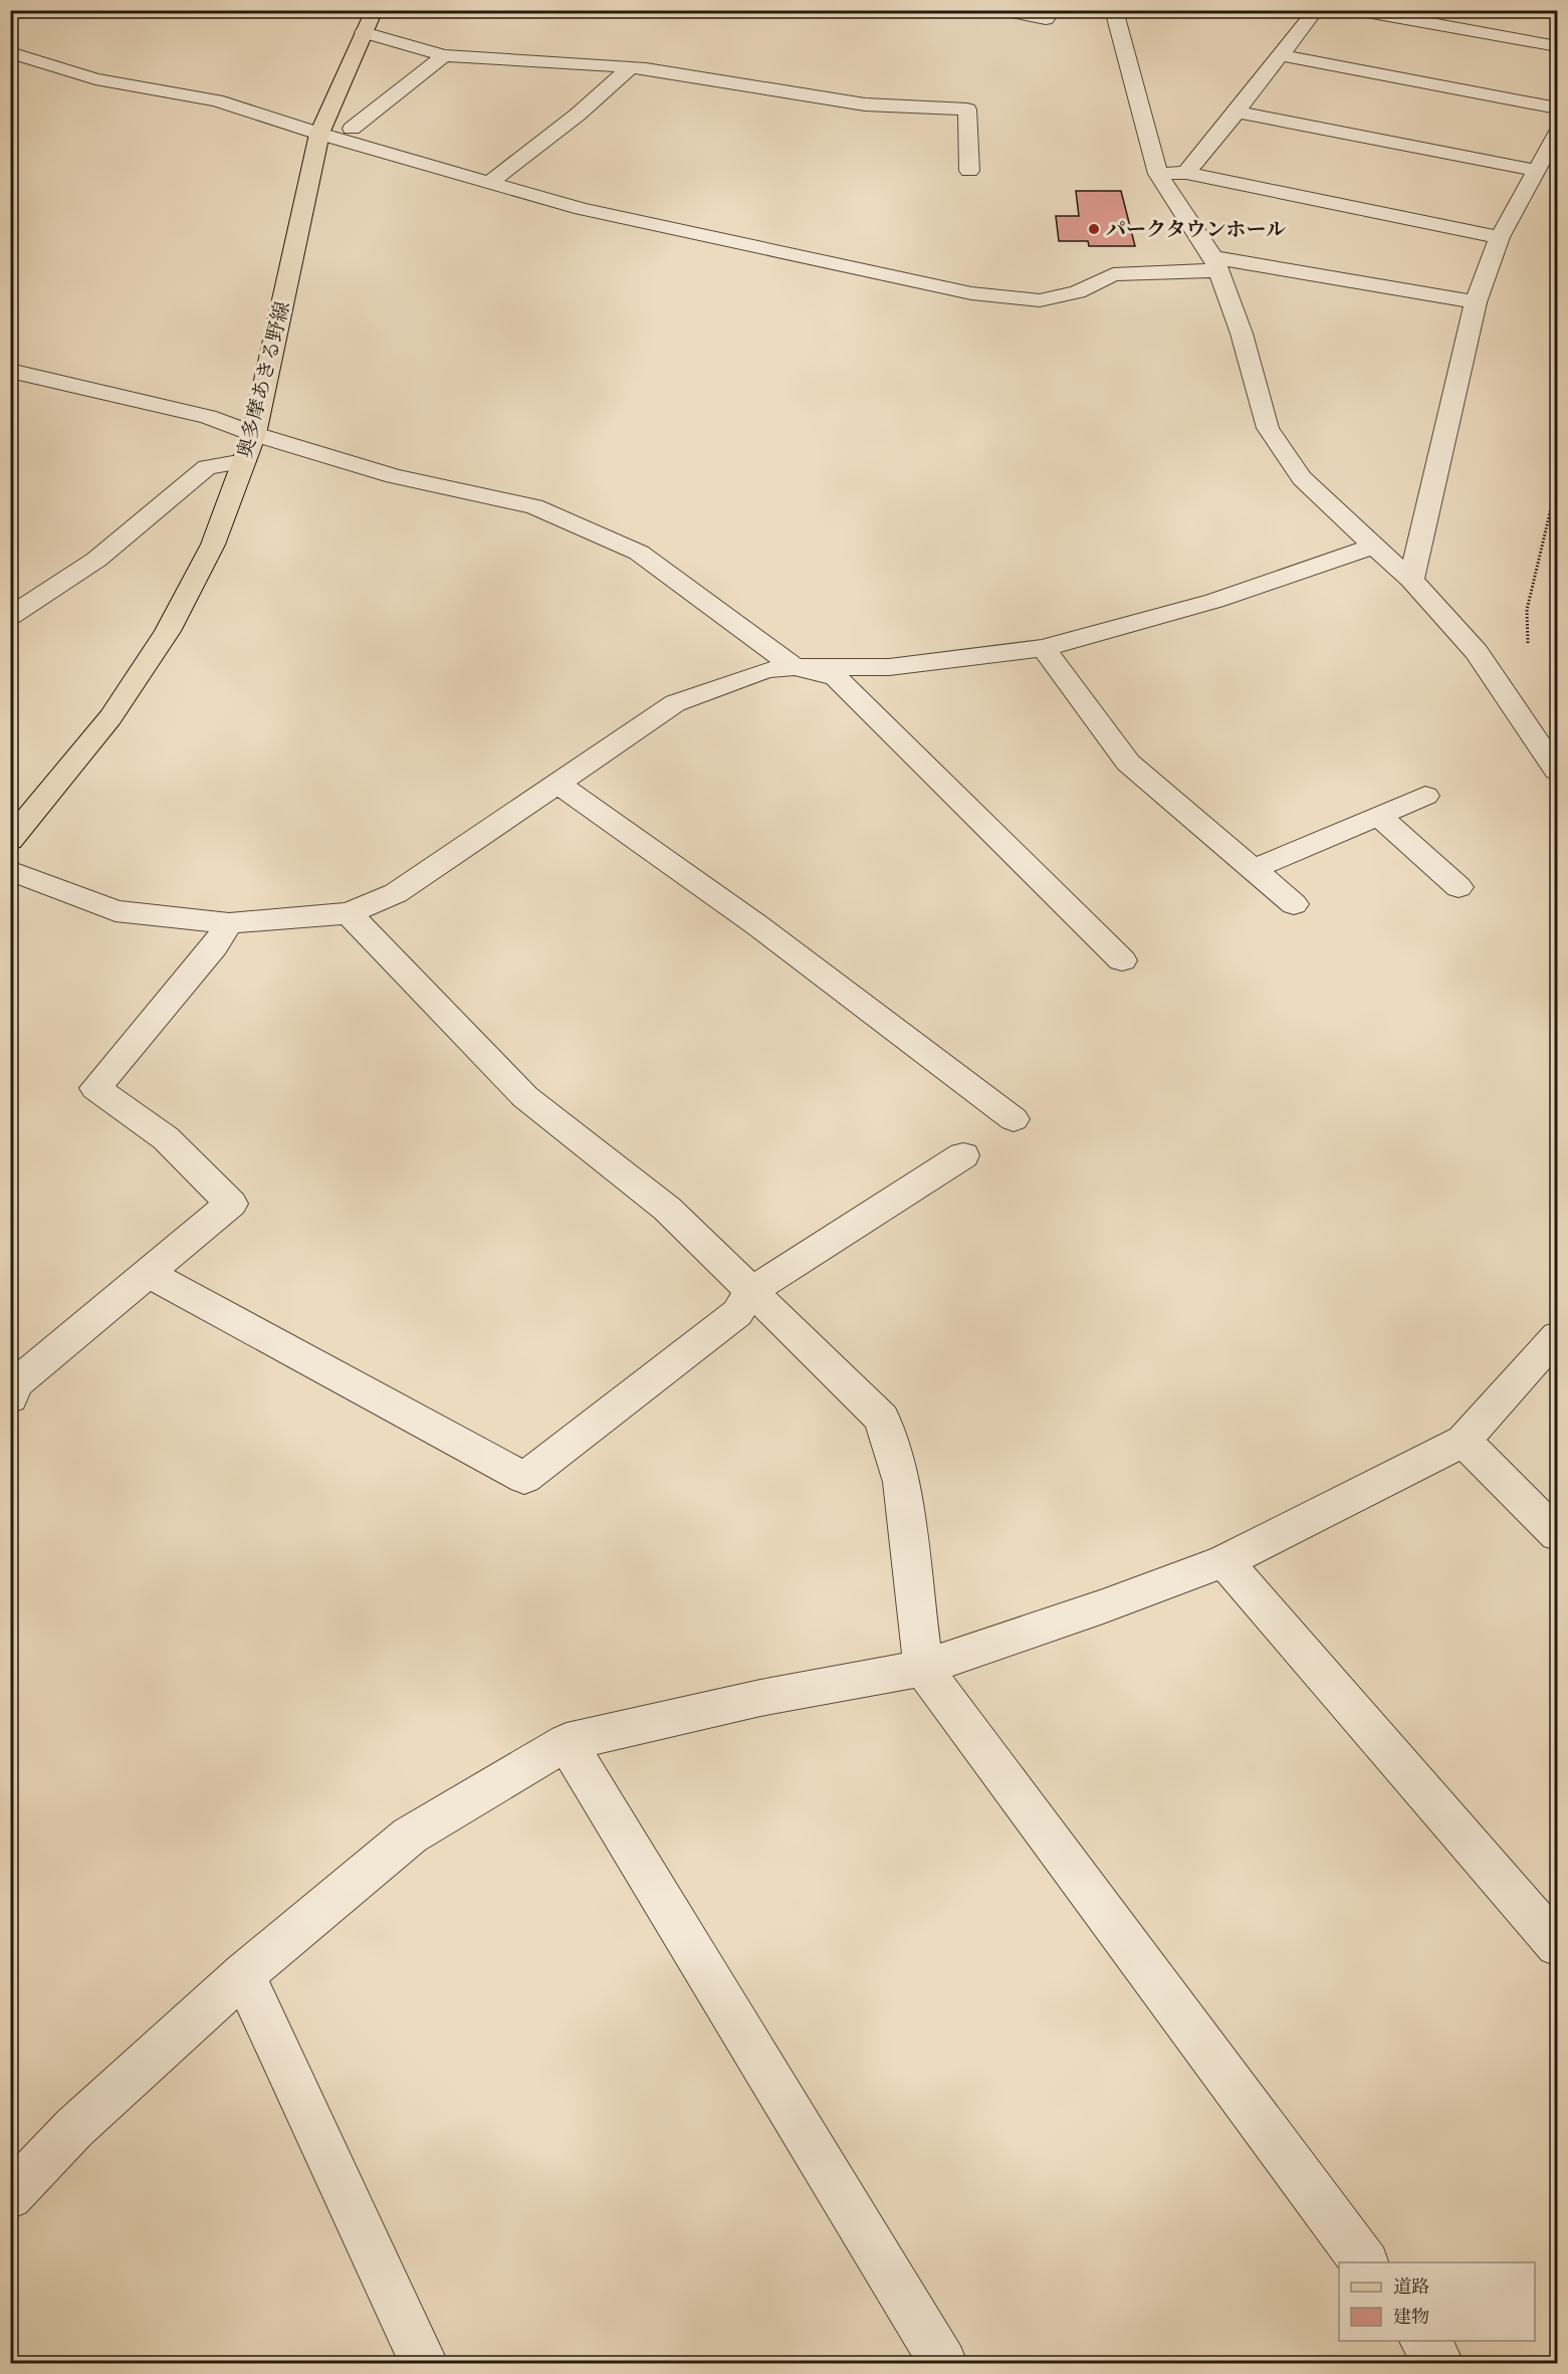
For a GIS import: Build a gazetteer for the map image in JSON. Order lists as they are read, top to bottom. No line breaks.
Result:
{"streets":{"main road":["奥多摩あきる野線"]},"places":["パークタウンホール"],"legend":["道路","建物"]}
